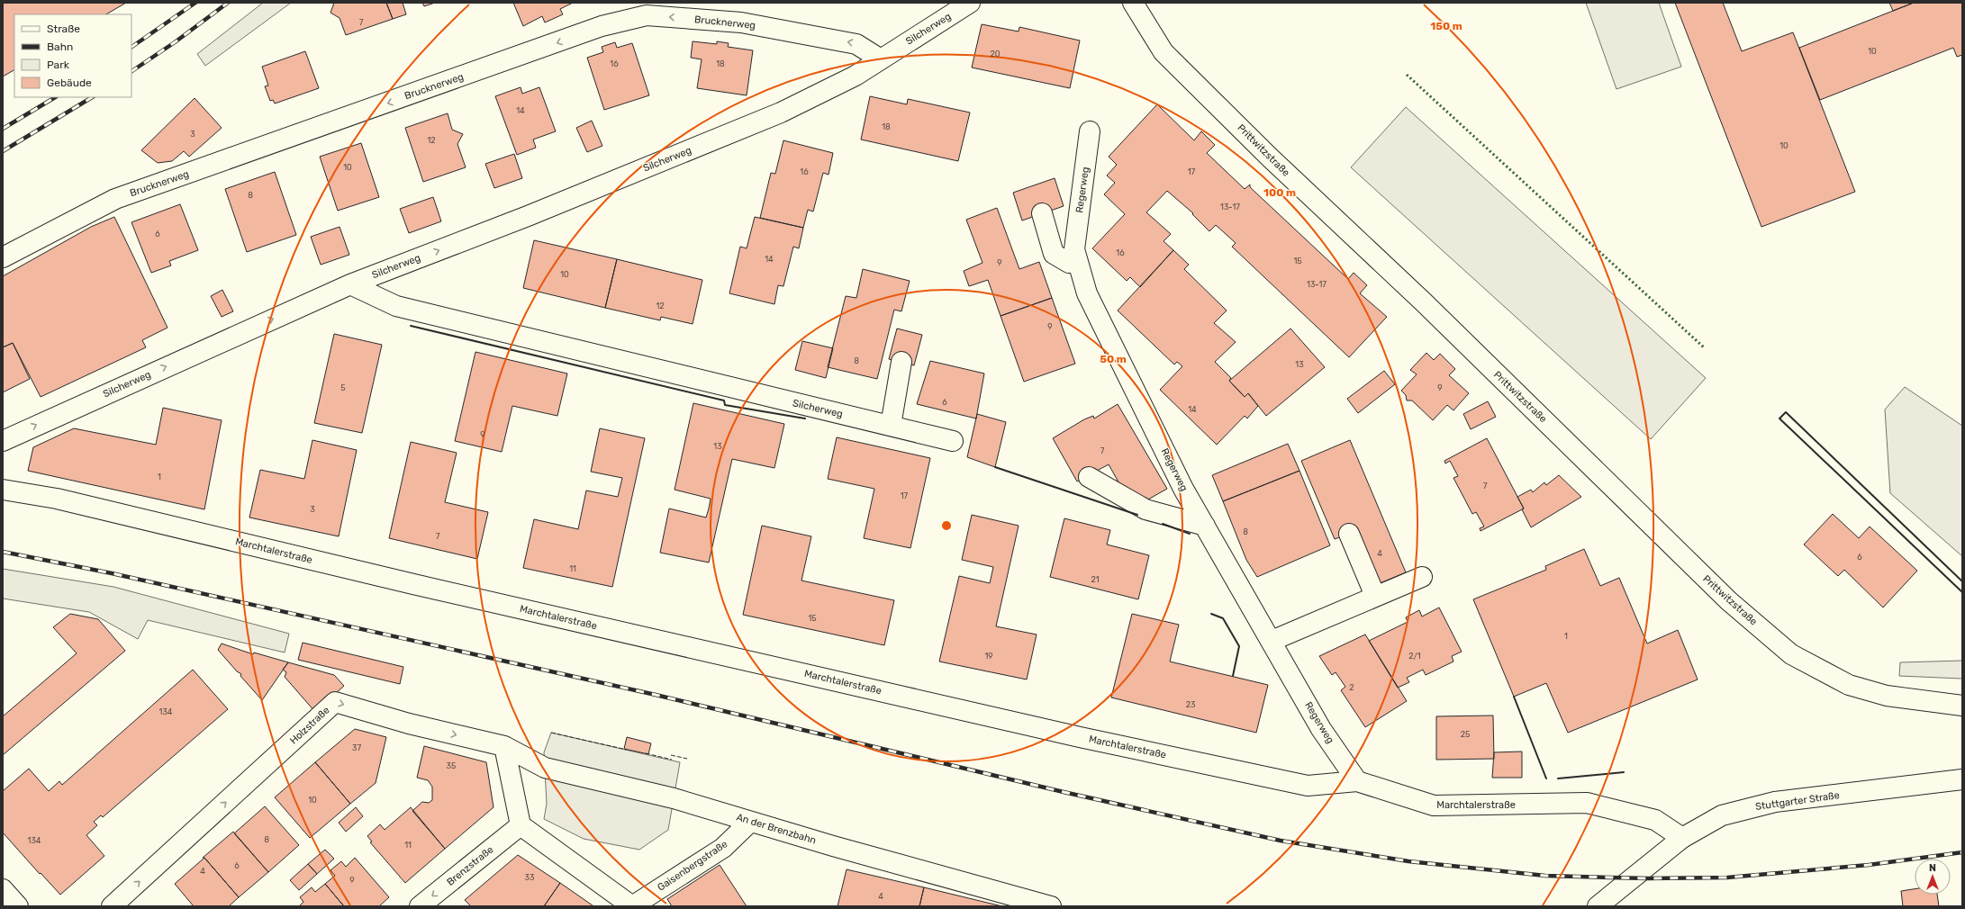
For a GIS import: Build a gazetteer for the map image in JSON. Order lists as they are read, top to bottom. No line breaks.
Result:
{"streets":{"street":["Brucknerweg","Silcherweg","Prittwitzstraße","Regerweg","Marchtalerstraße","Holzstraße","Stuttgarter Straße","An der Brenzbahn","Brenzstraße","Gaisenbergstraße"]},"crossings":[["Brucknerweg","Silcherweg"],["Regerweg","Marchtalerstraße"],["Marchtalerstraße","Stuttgarter Straße"],["Holzstraße","An der Brenzbahn"],["An der Brenzbahn","Gaisenbergstraße"],["Brenzstraße","Gaisenbergstraße"]],"one_way":["Brucknerweg","Silcherweg","Holzstraße","Brenzstraße"],"house_numbers":["7","10","20","16","18","14","18","3","12","10","10","16","17","8","13-17","6","16","14","15","9","10","13-17","12","9","8","13","5","9","6","14","9","13","7","1","7","17","3","8","7","4","6","11","21","15","1","19","2/1","2","23","134","25","37","35","10","8","134","11","6","4","33","9","4"],"legend":["Straße","Bahn","Park","Gebäude"],"north":"top","rings":["150 m","100 m","50 m"]}
